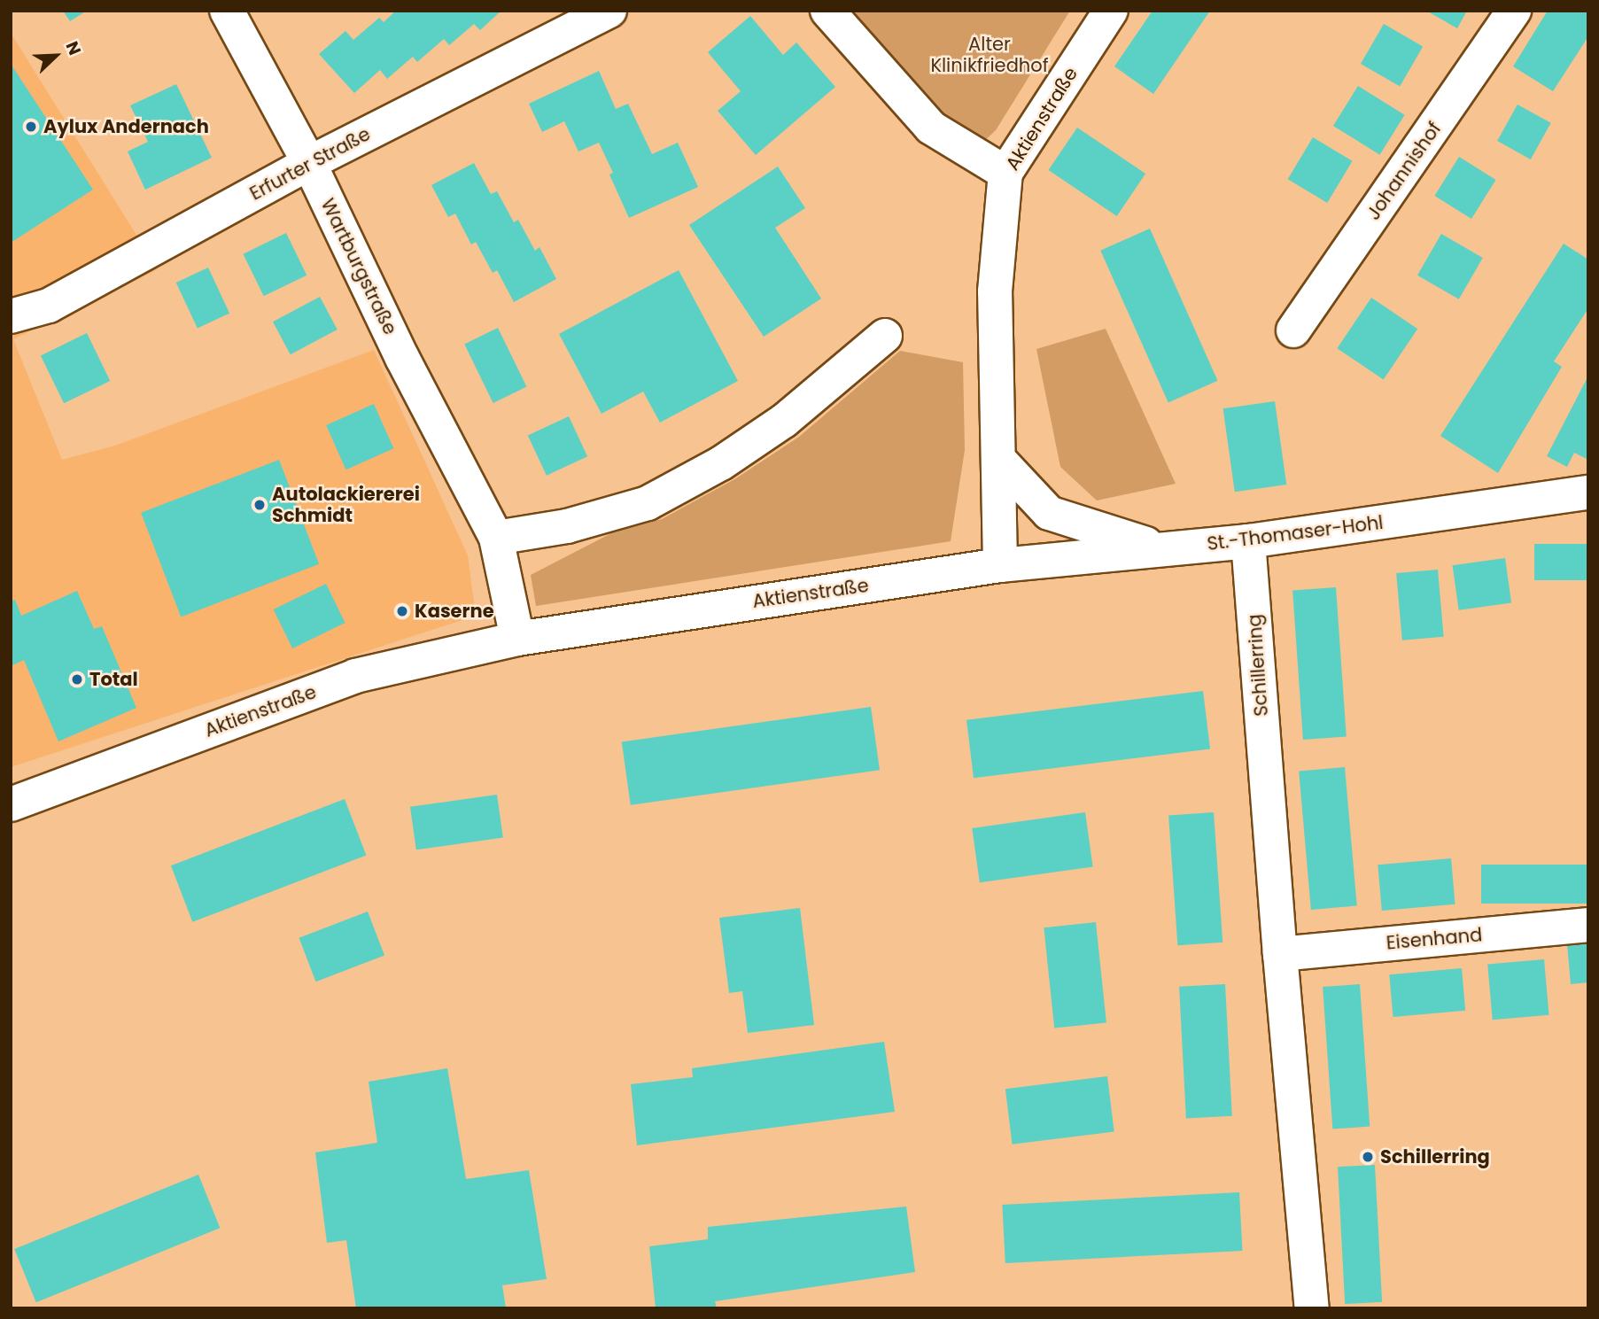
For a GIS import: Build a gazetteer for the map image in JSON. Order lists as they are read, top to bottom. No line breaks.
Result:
{"streets":{"street":["Aktienstraße","Erfurter Straße","Johannishof","Wartburgstraße","St.-Thomaser-Hohl","Schillerring","Eisenhand"]},"crossings":[["Aktienstraße","St.-Thomaser-Hohl"],["Erfurter Straße","Wartburgstraße"],["St.-Thomaser-Hohl","Schillerring"],["Schillerring","Eisenhand"]],"parks":["Alter Klinikfriedhof"],"places":["Aylux Andernach","Autolackiererei Schmidt","Kaserne","Total","Schillerring"],"north":"top right"}
